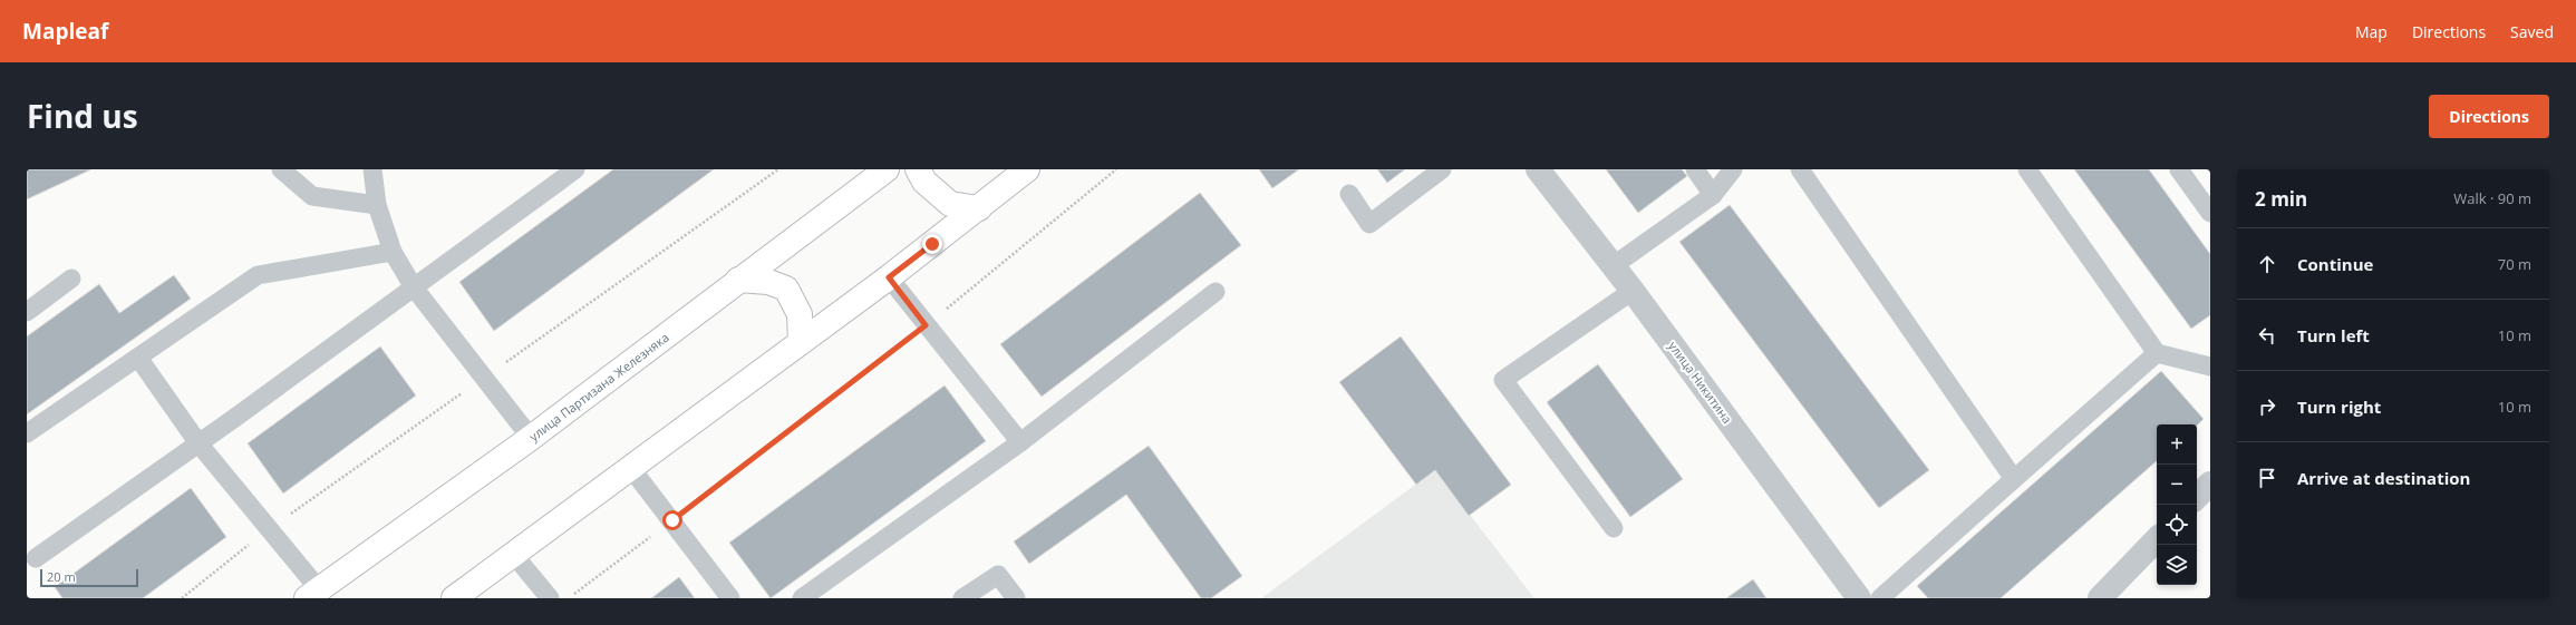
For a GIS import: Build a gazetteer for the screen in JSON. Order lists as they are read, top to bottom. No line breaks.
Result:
{"streets":{"main road":["улица Партизана Железняка"],"street":["улица Никитина"]},"scale_bar":"20 m","page":{"header":"Mapleaf","nav":["Map","Directions","Saved"],"title":"Find us","buttons":"Directions","heading":["2 min","Walk · 90 m"],"list":[["Continue","70 m"],["Turn left","10 m"],["Turn right","10 m"],"Arrive at destination"],"map_buttons":["+","−"],"scale":"20 m"}}
